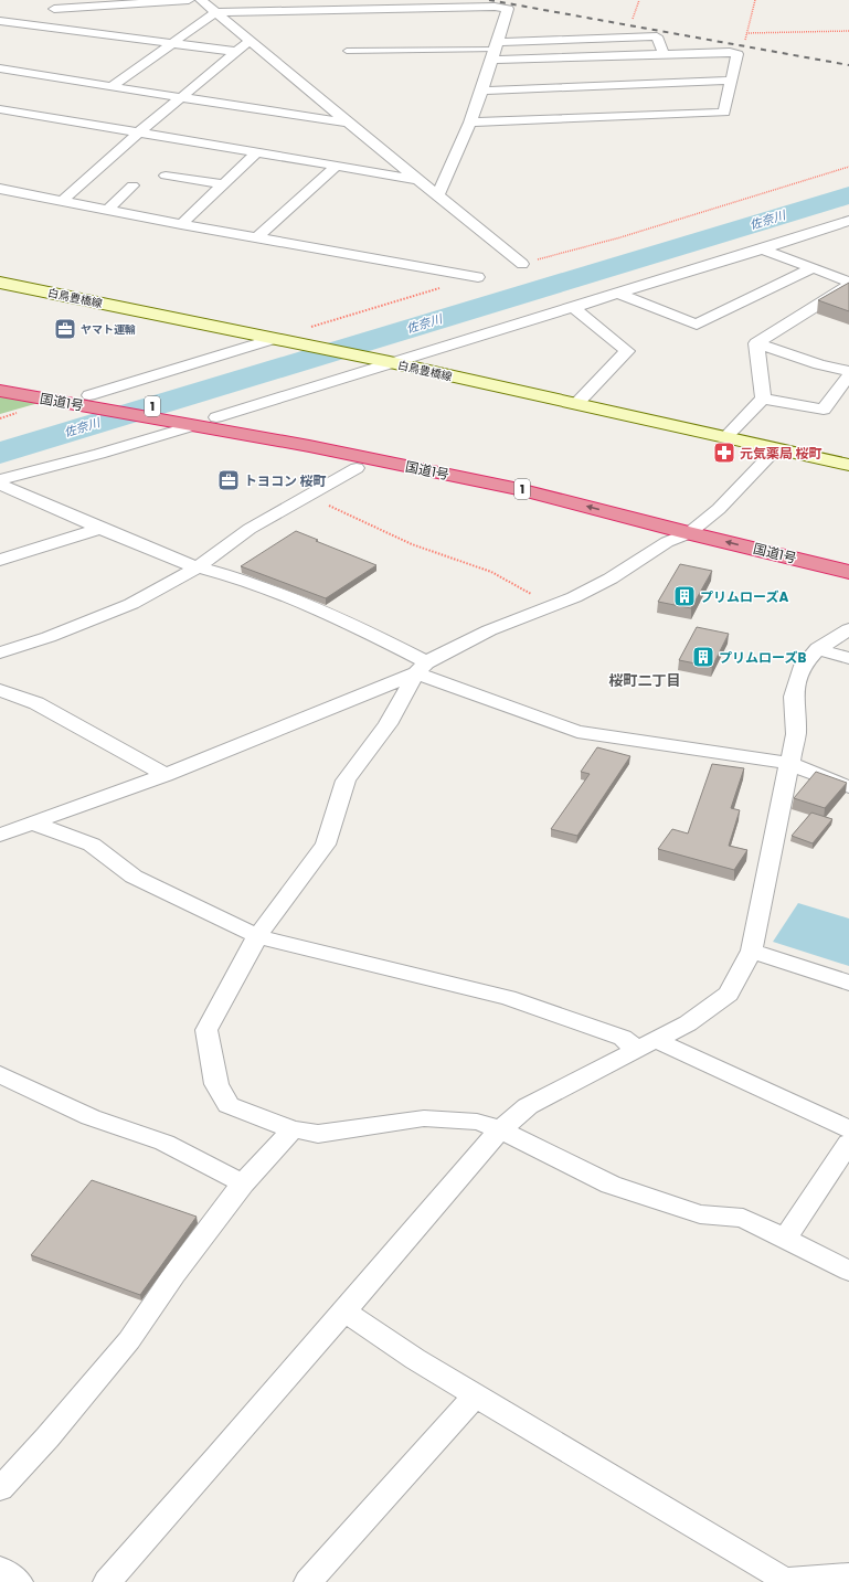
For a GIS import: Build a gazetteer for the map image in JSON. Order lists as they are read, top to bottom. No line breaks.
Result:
{"streets":{"highway":["国道1号","1"],"main road":["白鳥豊橋線"]},"districts":["桜町二丁目"],"water":["佐奈川"],"places":{"office":["ヤマト運輸","トヨコン 桜町"],"pharmacy":["元気薬局 桜町"],"building":["プリムローズA","プリムローズB"]}}
